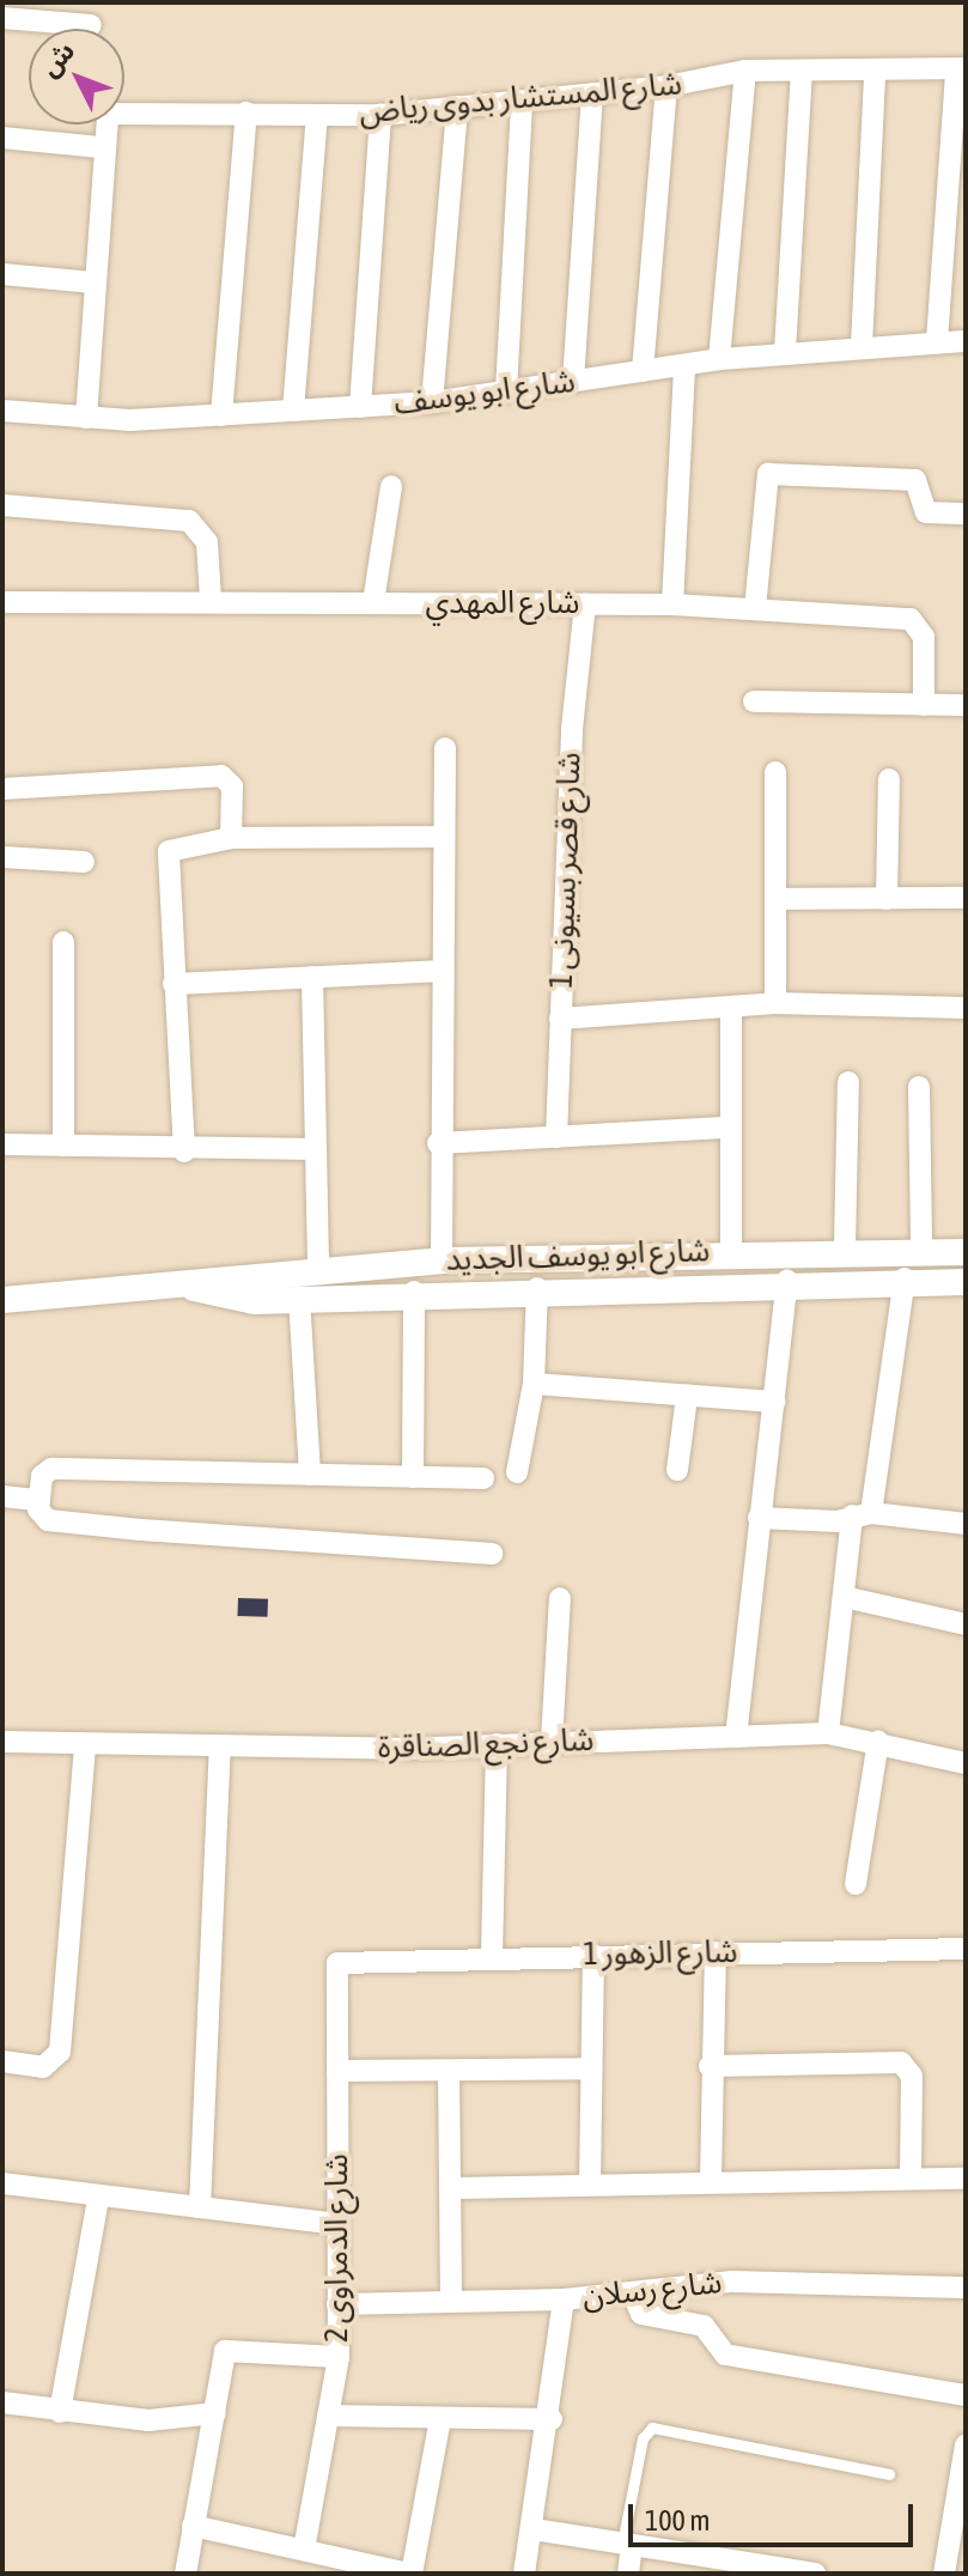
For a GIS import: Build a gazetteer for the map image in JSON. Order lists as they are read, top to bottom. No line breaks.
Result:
{"streets":{"street":["شارع المستشار بدوى رياض","شارع ابو يوسف","شارع المهدي","شارع قصر بسيونى 1","شارع ابو يوسف الجديد","شارع نجع الصناقرة","شارع الزهور 1","شارع الدمراوى 2","شارع رسلان"]},"crossings":[["شارع المهدي","شارع قصر بسيونى 1"],["شارع الزهور 1","شارع الدمراوى 2"],["شارع الدمراوى 2","شارع رسلان"]],"scale_bar":"100 m","north":"top left"}
